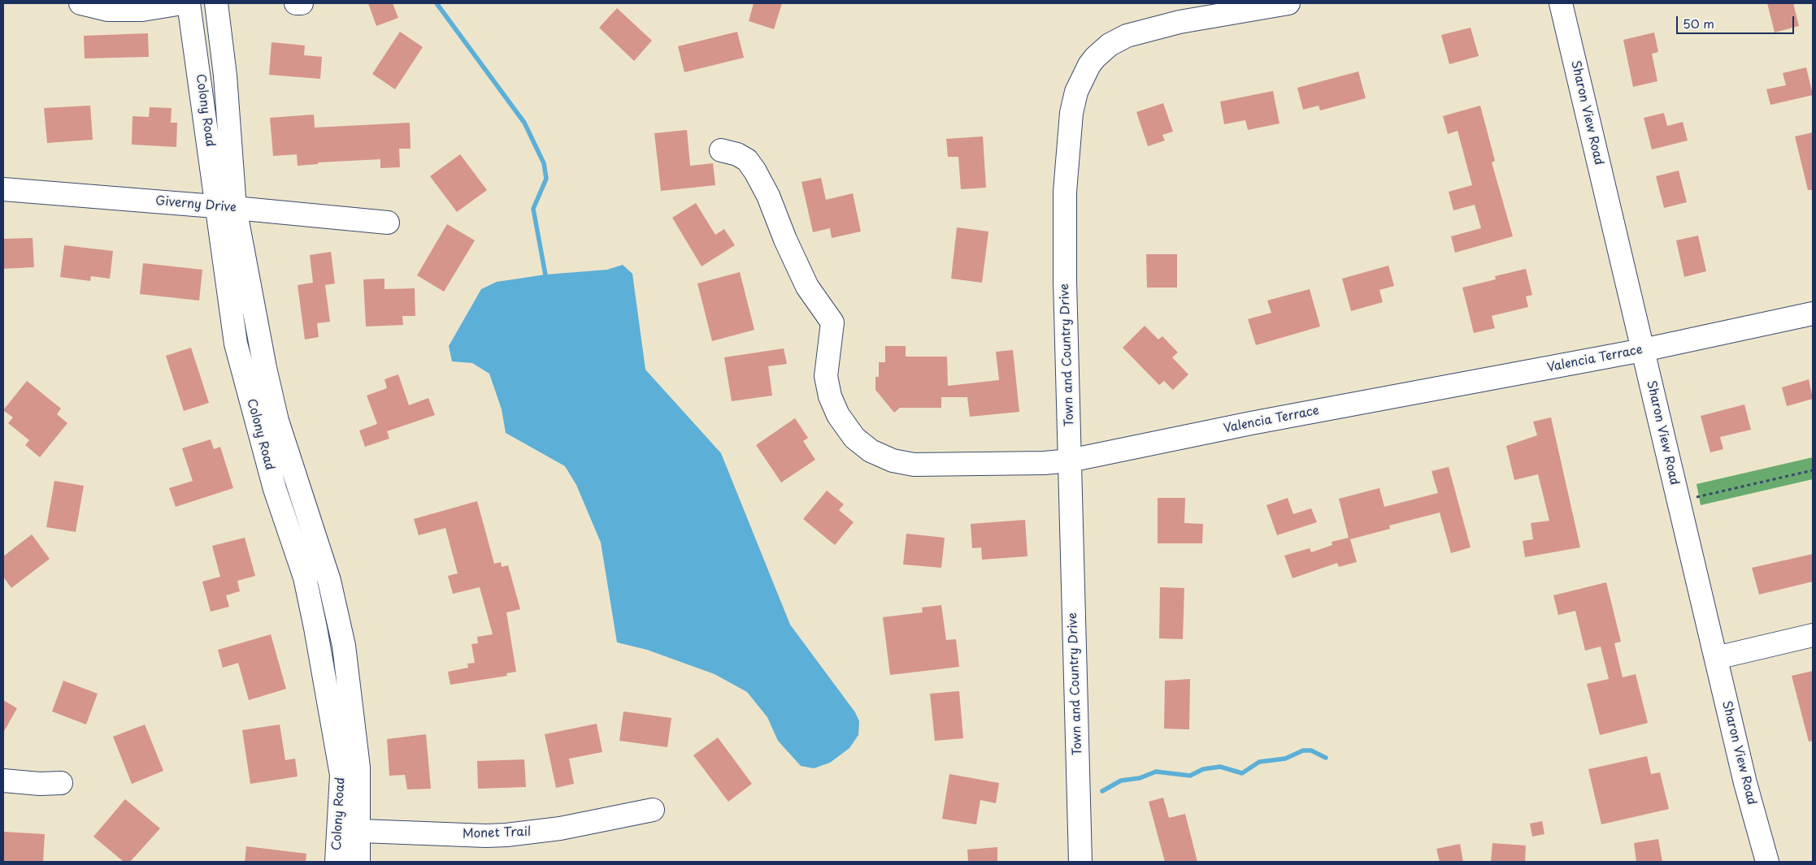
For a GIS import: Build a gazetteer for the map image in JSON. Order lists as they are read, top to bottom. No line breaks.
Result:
{"streets":{"street":["Colony Road","Sharon View Road","Giverny Drive","Town and Country Drive","Valencia Terrace","Monet Trail"]},"crossings":[["Colony Road","Giverny Drive"],["Colony Road","Monet Trail"],["Sharon View Road","Valencia Terrace"],["Town and Country Drive","Valencia Terrace"]],"scale_bar":"50 m"}
